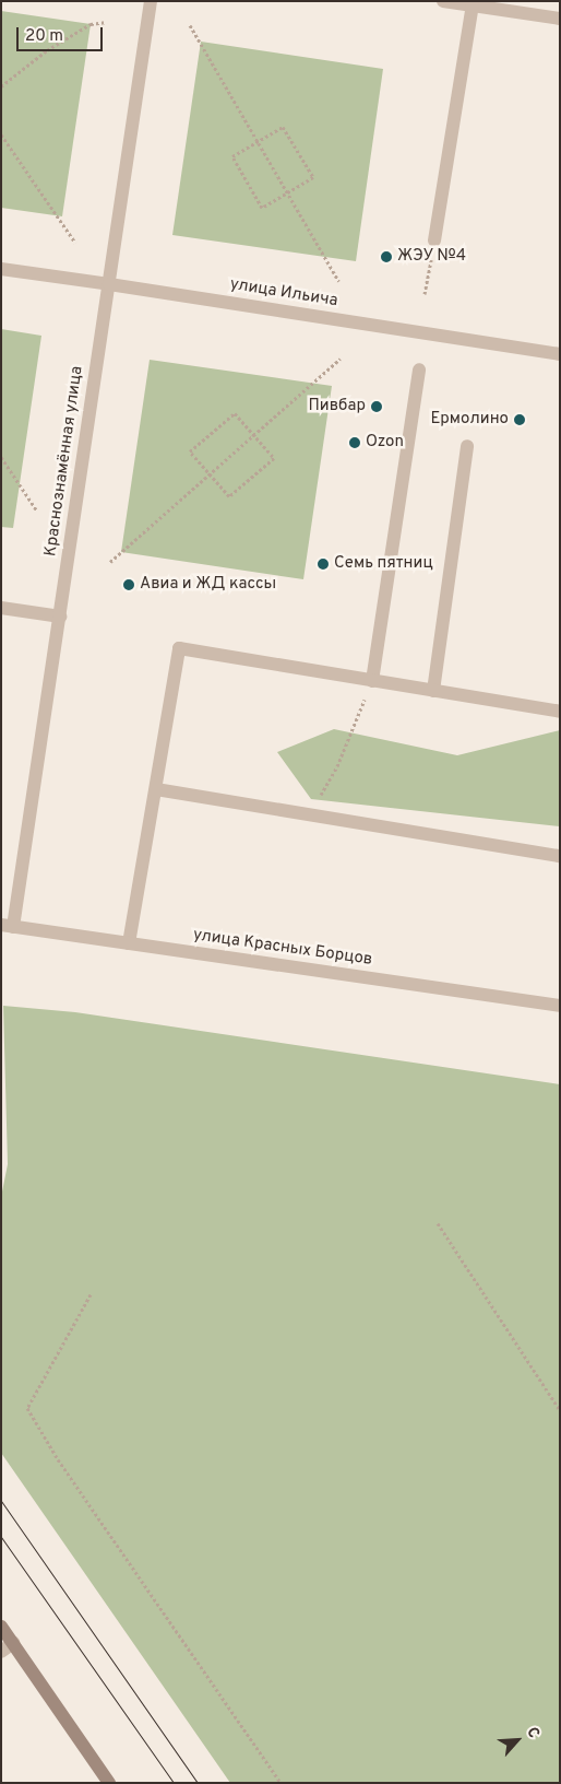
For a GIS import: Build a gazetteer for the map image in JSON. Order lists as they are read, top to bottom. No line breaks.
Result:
{"streets":{"street":["улица Ильича","Краснознамённая улица","улица Красных Борцов"]},"crossings":[["улица Ильича","Краснознамённая улица"],["Краснознамённая улица","улица Красных Борцов"]],"places":["ЖЭУ №4","Пивбар","Ермолино","Ozon","Семь пятниц","Авиа и ЖД кассы"],"scale_bar":"20 m","north":"top right"}
